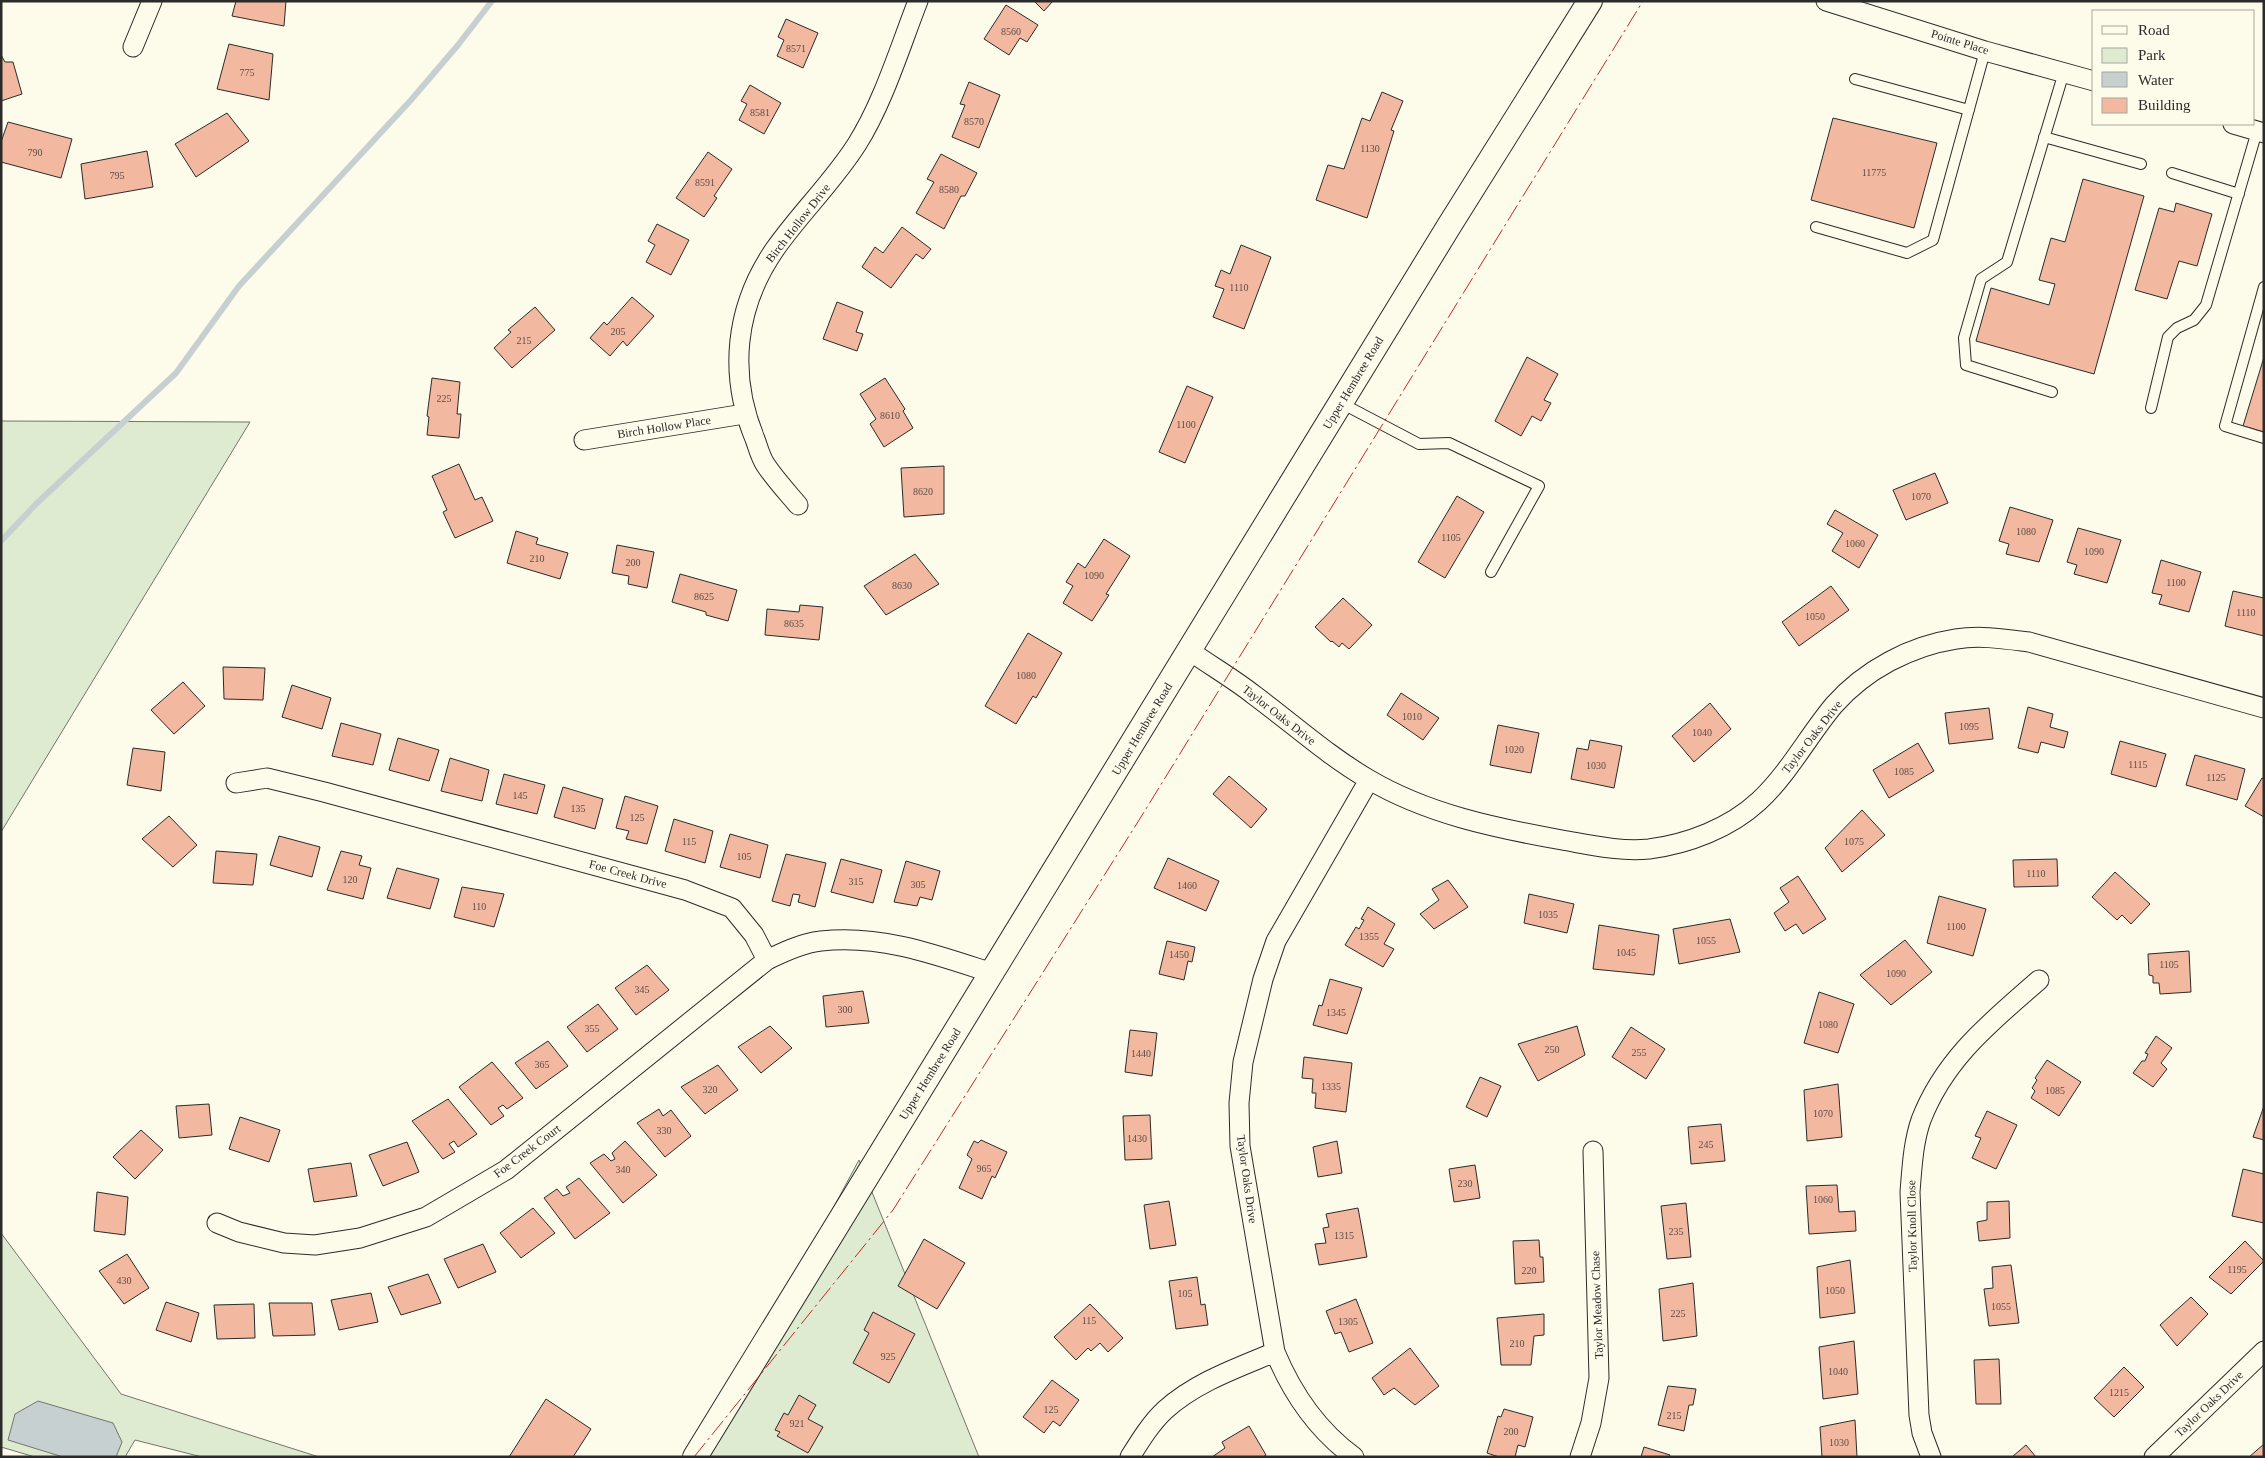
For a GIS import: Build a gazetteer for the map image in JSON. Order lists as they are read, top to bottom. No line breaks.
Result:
{"streets":{"street":["Pointe Place","Birch Hollow Drive","Upper Hembree Road","Birch Hollow Place","Taylor Oaks Drive","Foe Creek Drive","Foe Creek Court","Taylor Knoll Close","Taylor Meadow Chase"]},"crossings":[["Birch Hollow Drive","Birch Hollow Place"],["Upper Hembree Road","Taylor Oaks Drive"],["Foe Creek Drive","Foe Creek Court"]],"house_numbers":["8560","8571","775","8581","8570","1130","790","11775","795","8591","8580","1110","205","215","225","8610","1100","8620","1070","1080","1105","1060","1090","210","200","1090","1100","8630","8625","1110","1050","8635","1080","1010","1095","1040","1020","1115","1030","1085","1125","145","135","125","115","1075","105","1110","120","315","305","1460","110","1035","1100","1355","1055","1045","1450","1105","1090","345","300","1345","1080","355","250","255","1440","365","1335","320","1085","1070","330","1430","245","965","340","230","1060","235","1315","1195","220","430","1050","105","1055","225","115","1305","210","925","1040","1215","125","215","921","200","1030"],"legend":["Road","Park","Water","Building"]}
